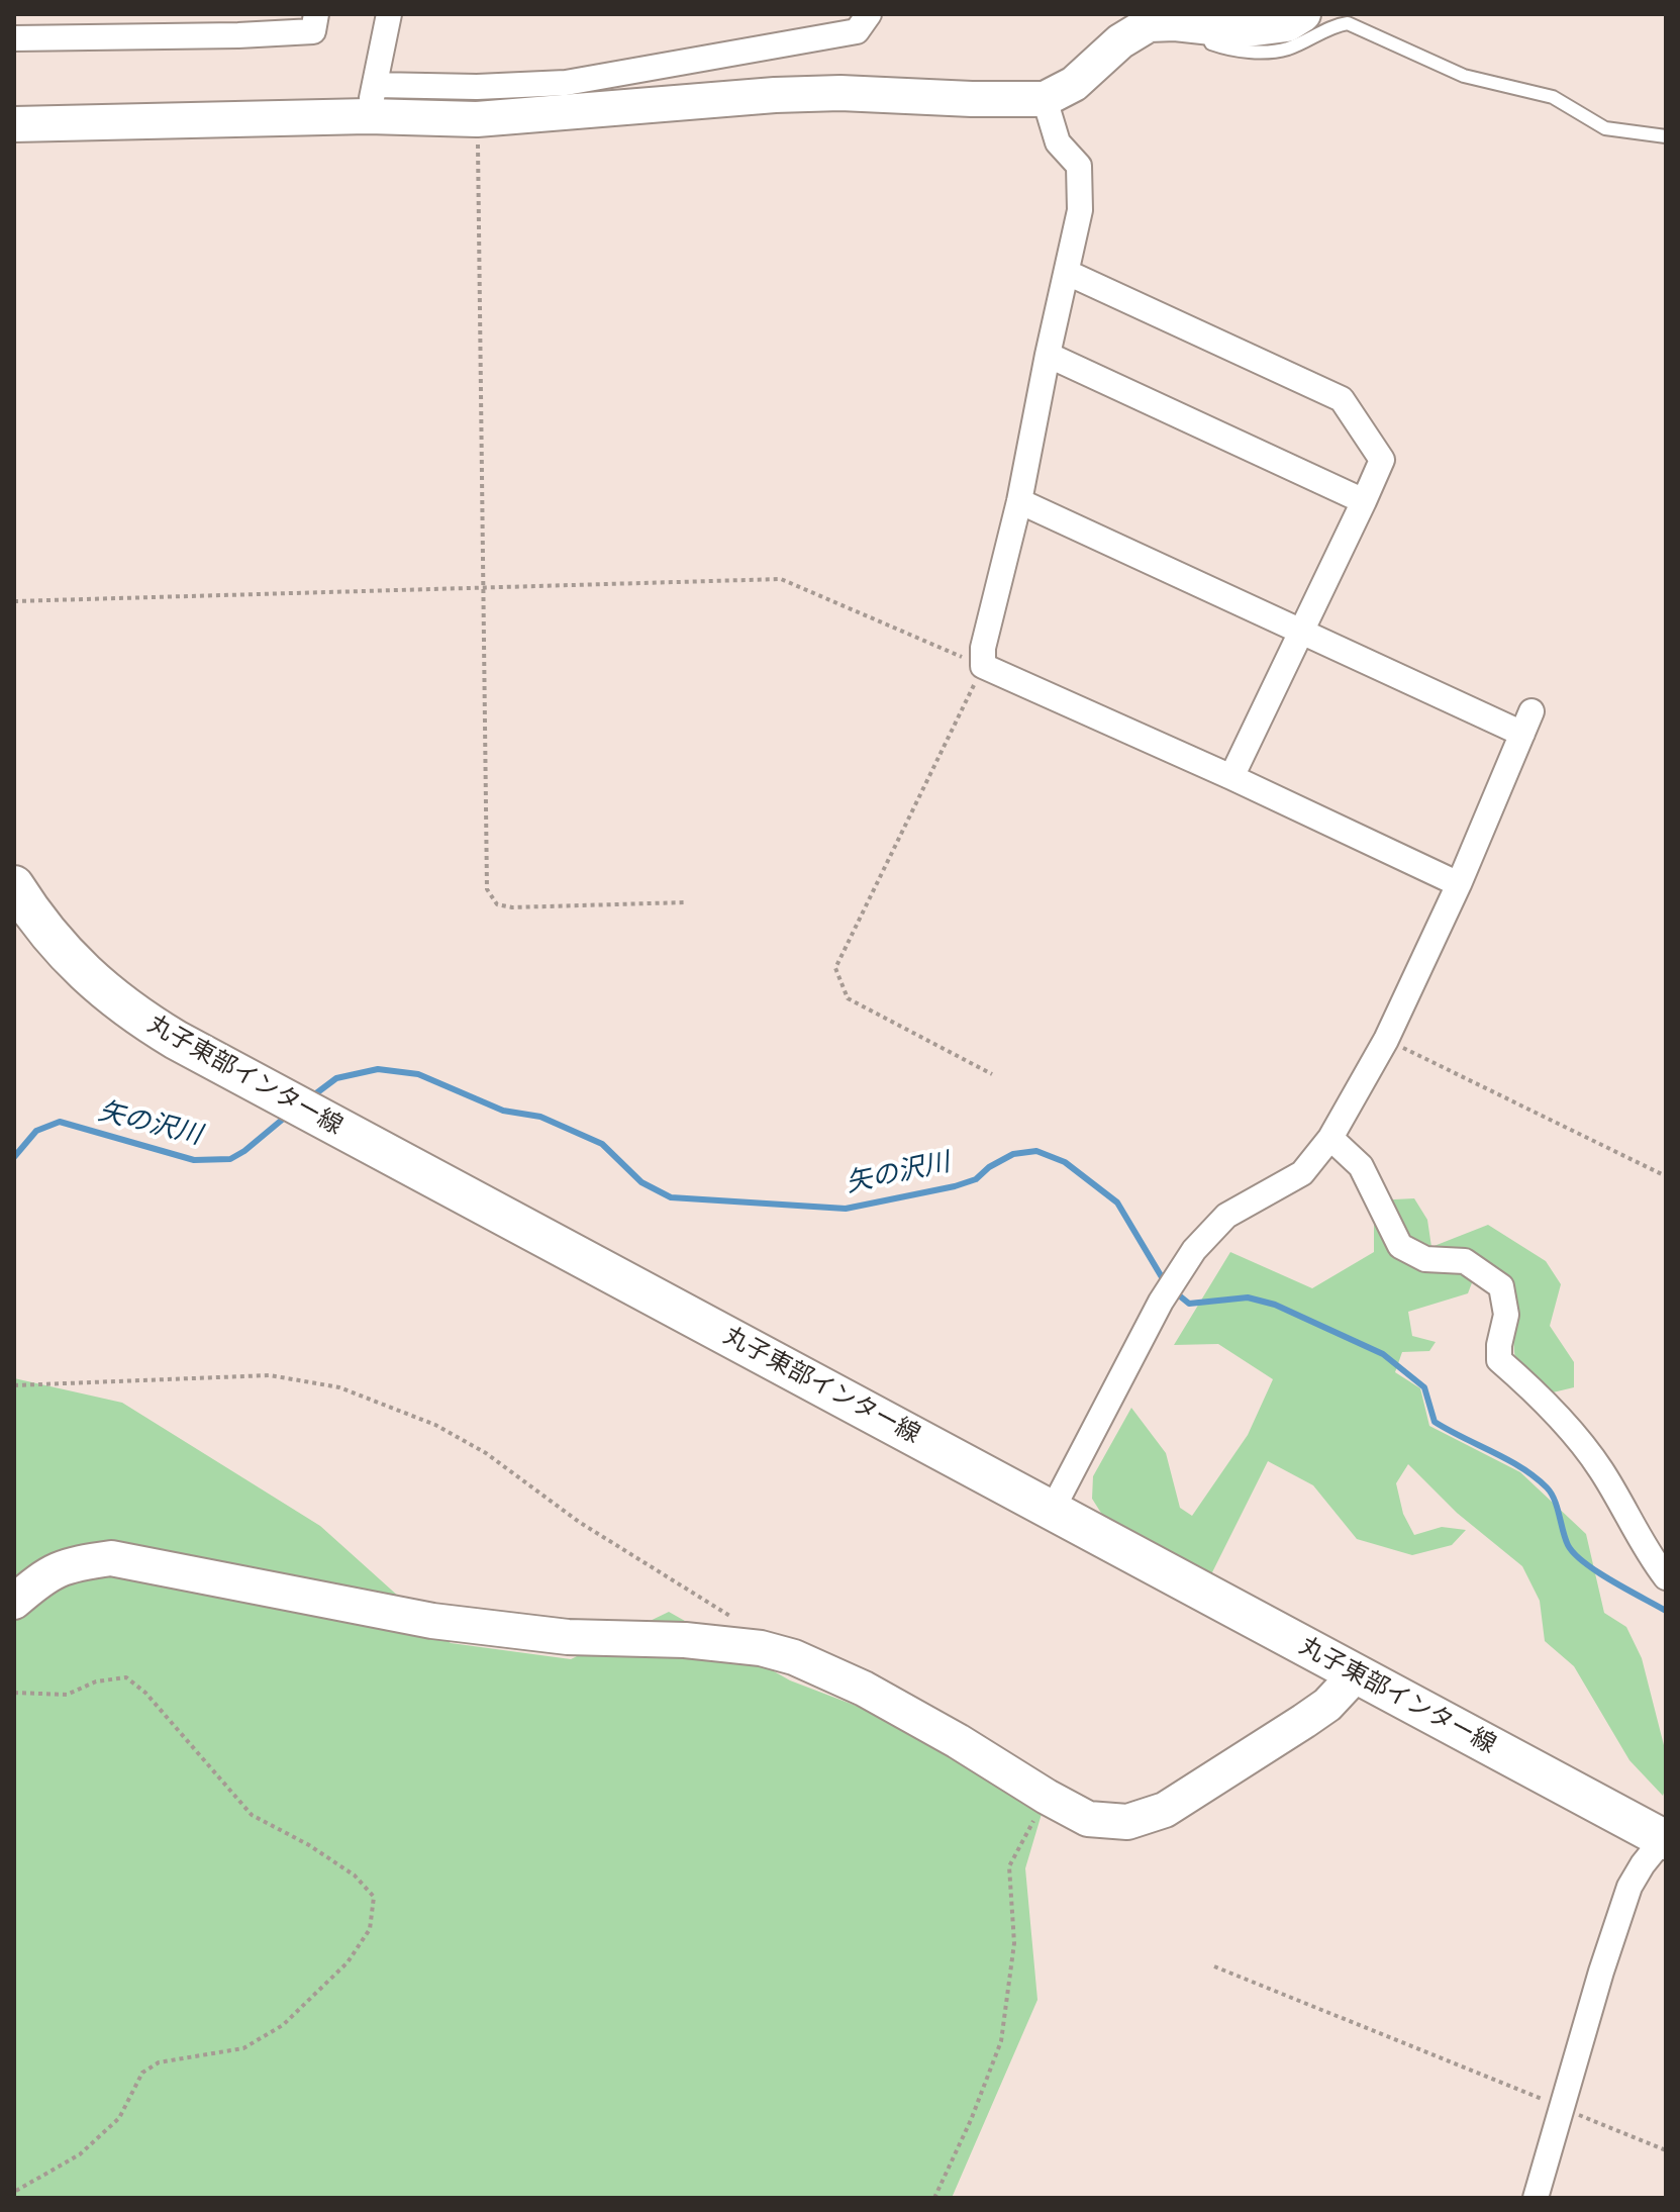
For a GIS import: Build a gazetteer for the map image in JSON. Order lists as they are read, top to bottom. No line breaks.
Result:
{"streets":{"main road":["丸子東部インター線"]},"water":["矢の沢川"]}
